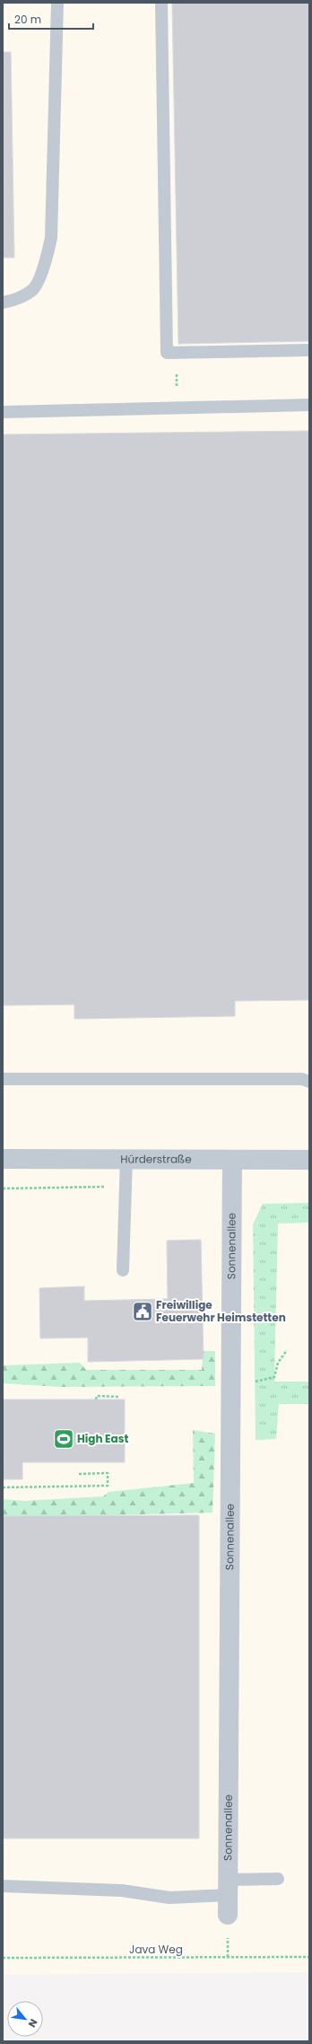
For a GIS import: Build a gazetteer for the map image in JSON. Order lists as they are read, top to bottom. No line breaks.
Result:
{"streets":{"street":["Hürderstraße","Sonnenallee"],"path":["Java Weg"]},"crossings":[["Hürderstraße","Sonnenallee"]],"places":{"public building":["Freiwillige Feuerwehr Heimstetten"],"sports":["High East"]},"scale_bar":"20 m","north":"bottom right"}
